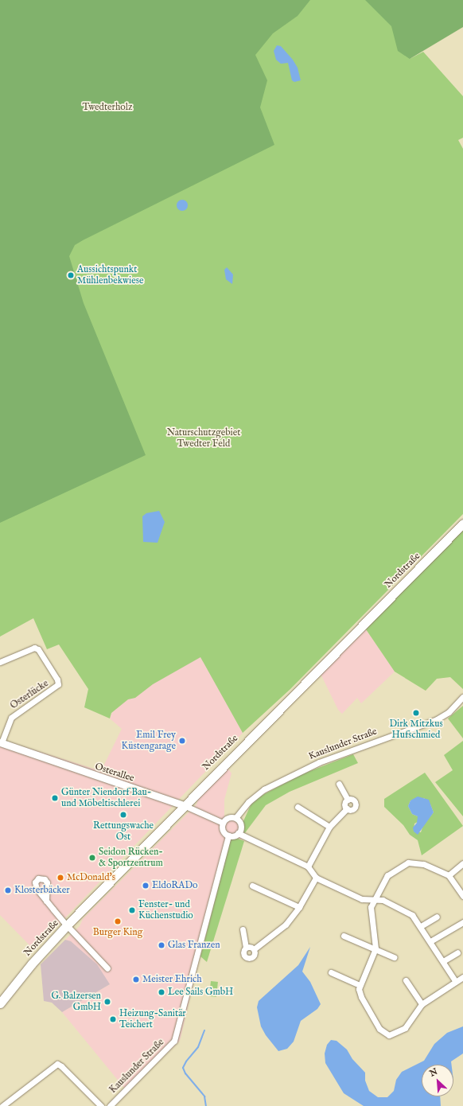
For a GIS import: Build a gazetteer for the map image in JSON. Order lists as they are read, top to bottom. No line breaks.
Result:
{"streets":{"main road":["Nordstraße"],"street":["Osterlücke","Kauslunder Straße","Osterallee"]},"crossings":[["Nordstraße","Osterallee"],["Osterlücke","Osterallee"],["Kauslunder Straße","Osterallee"]],"parks":["Twedterholz","Naturschutzgebiet Twedter Feld"],"places":["Aussichtspunkt Mühlenbekwiese","Dirk Mitzkus Hufschmied","Emil Frey Küstengarage","Günter Niendorf Bau- und Möbeltischlerei","Rettungswache Ost","Seidon Rücken- & Sportzentrum","McDonald's","EldoRADo","Klosterbäcker","Fenster- und Küchenstudio","Burger King","Glas Franzen","Meister Ehrich","Lee Sails GmbH","G. Balzersen GmbH","Heizung-Sanitär Teichert"],"north":"top left"}
